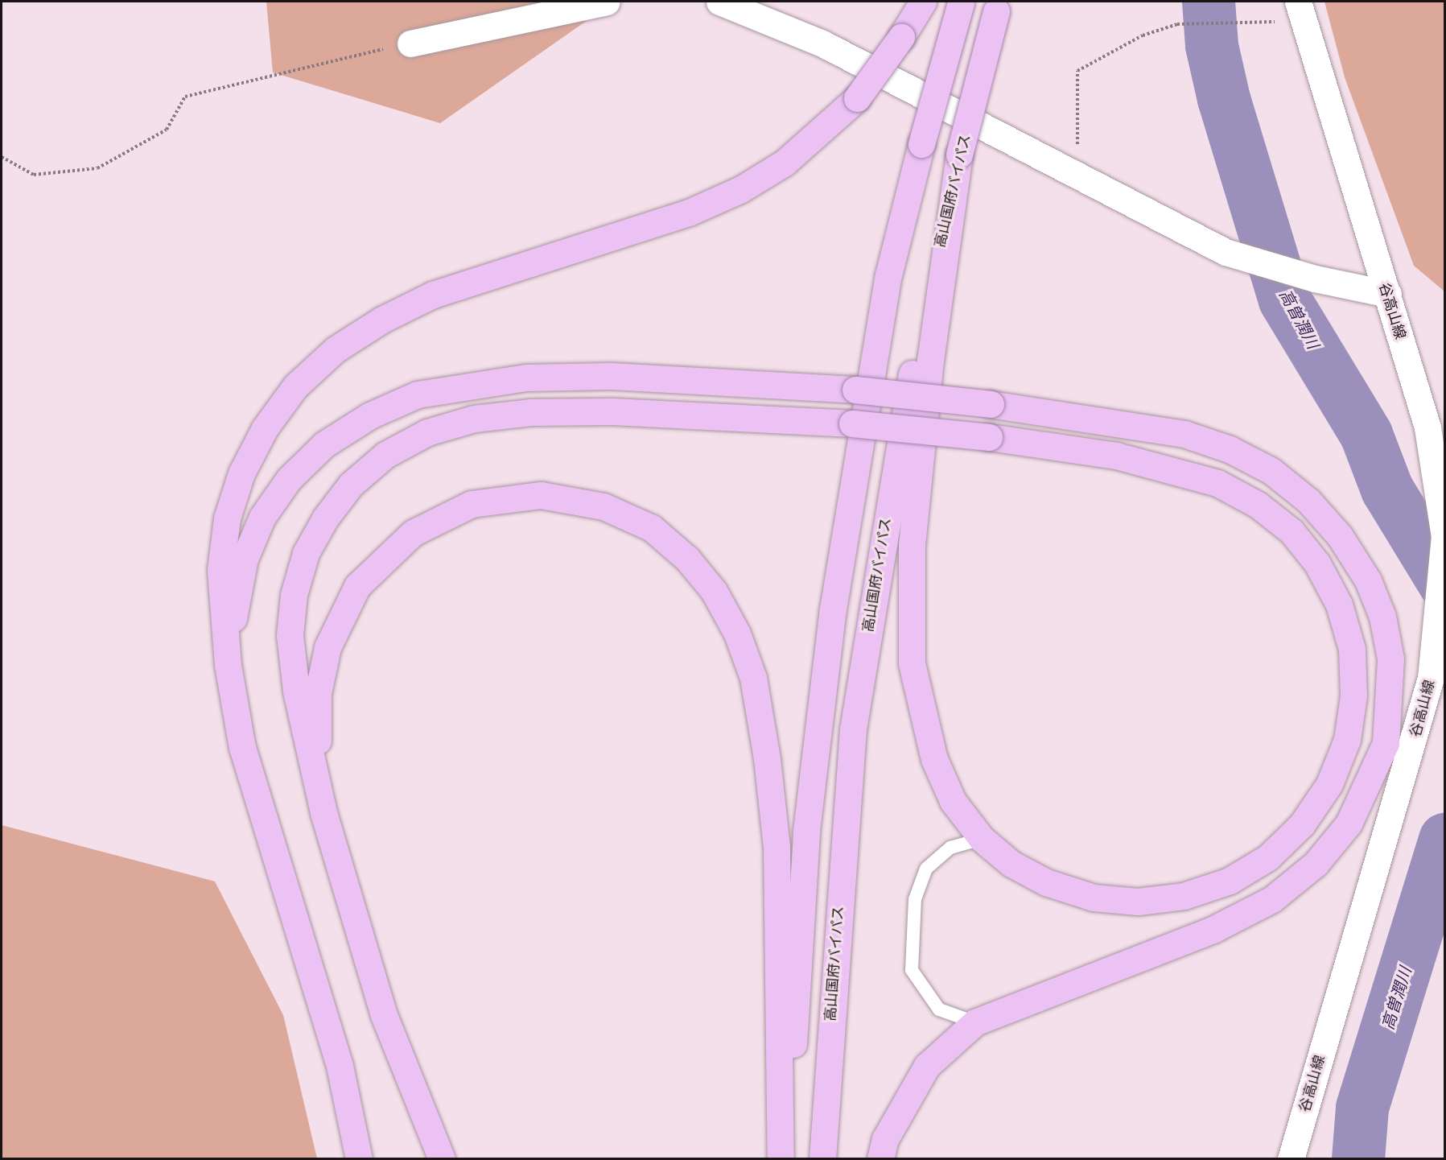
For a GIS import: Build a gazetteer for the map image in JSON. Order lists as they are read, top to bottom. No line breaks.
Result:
{"streets":{"highway":["高山国府バイパス"],"main road":["谷高山線"]},"water":["高曽潤川"]}
